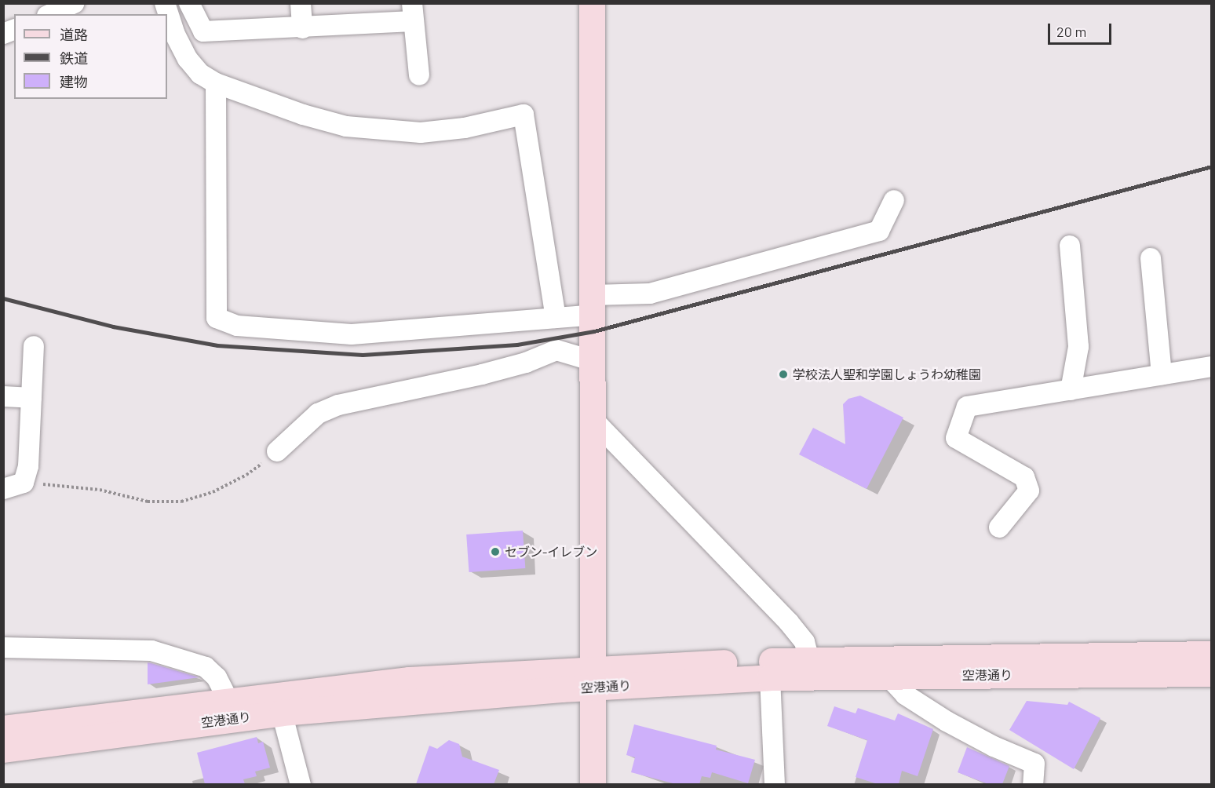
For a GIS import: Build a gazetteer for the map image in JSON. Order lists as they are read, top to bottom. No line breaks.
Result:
{"streets":{"street":["空港通り"]},"places":["学校法人聖和学園しょうわ幼稚園","セブン-イレブン"],"legend":["道路","鉄道","建物"],"scale_bar":"20 m"}
